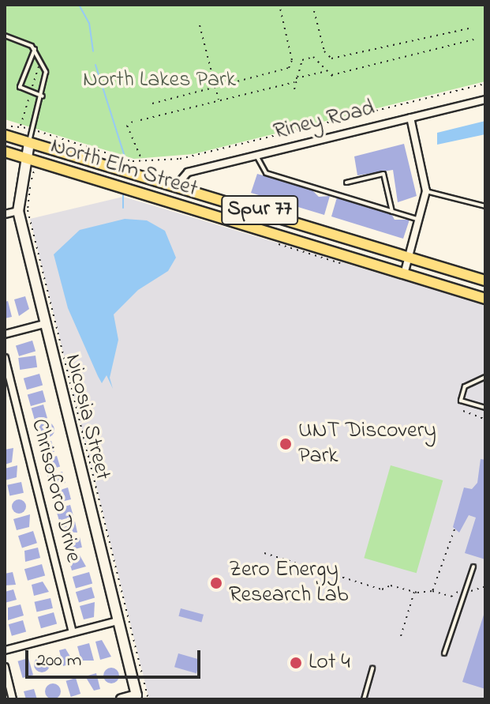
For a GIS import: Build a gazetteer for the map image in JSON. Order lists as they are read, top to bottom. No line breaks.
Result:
{"streets":{"main road":["North Elm Street","Spur 77"],"street":["Riney Road","Nicosia Street","Chrisoforo Drive"]},"crossings":[["Riney Road","North Elm Street"],["North Elm Street","Nicosia Street"]],"parks":["North Lakes Park"],"places":["UNT Discovery Park","Zero Energy Research Lab","Lot 4"],"scale_bar":"200 m"}
